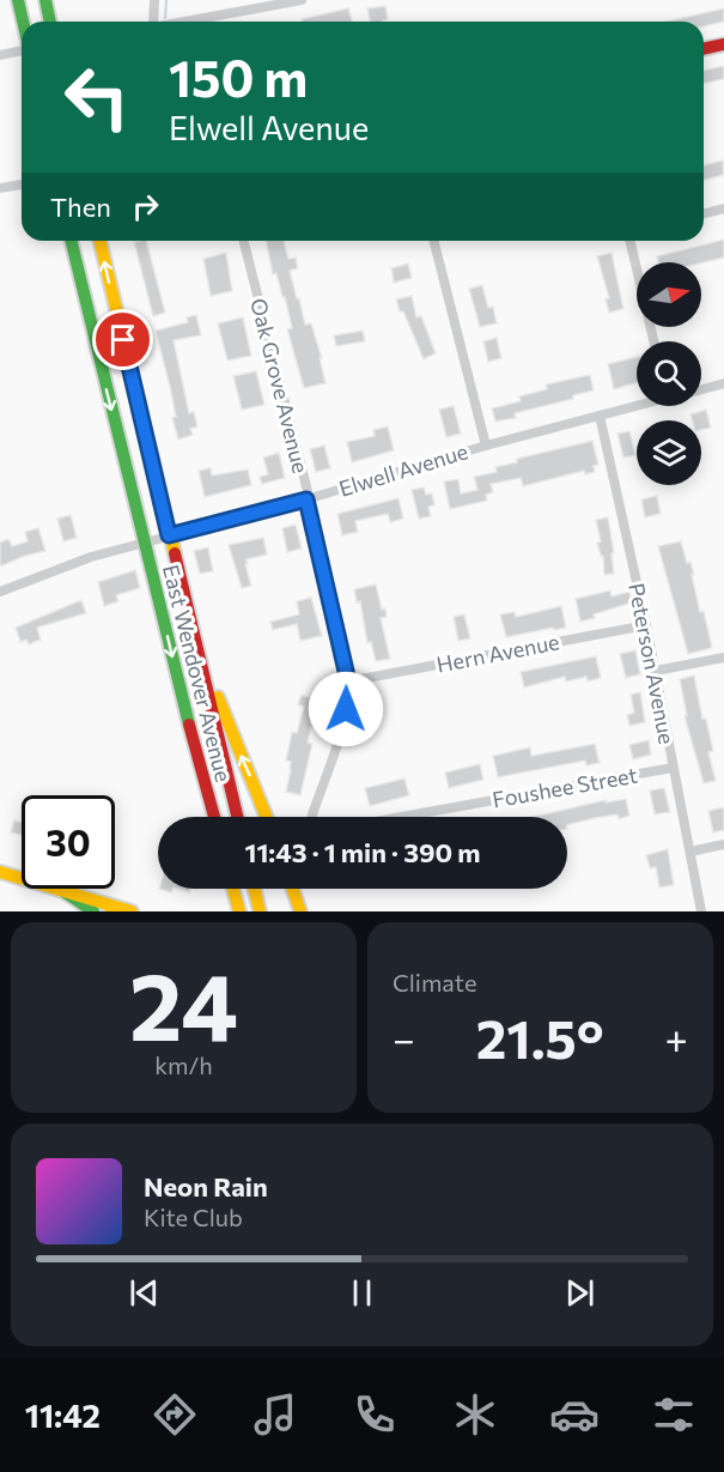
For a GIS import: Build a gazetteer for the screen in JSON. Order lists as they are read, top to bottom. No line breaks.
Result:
{"streets":{"main road":["East Wendover Avenue"],"street":["Oak Grove Avenue","Elwell Avenue","Hern Avenue","Peterson Avenue","Foushee Street"]},"crossings":[["Oak Grove Avenue","Elwell Avenue"],["Oak Grove Avenue","Hern Avenue"],["Elwell Avenue","Peterson Avenue"],["Elwell Avenue","East Wendover Avenue"],["Hern Avenue","Peterson Avenue"],["Peterson Avenue","Foushee Street"]],"north":"right","page":{"turn":["150 m","Elwell Avenue"],"then":"Then","limit":"30","trip":"11:43 · 1 min · 390 m","tile":[["24","km/h"],"Climate"],"heat":["−","21.5°","+"],"song":["Neon Rain","Kite Club"],"tabs":"11:42"}}
